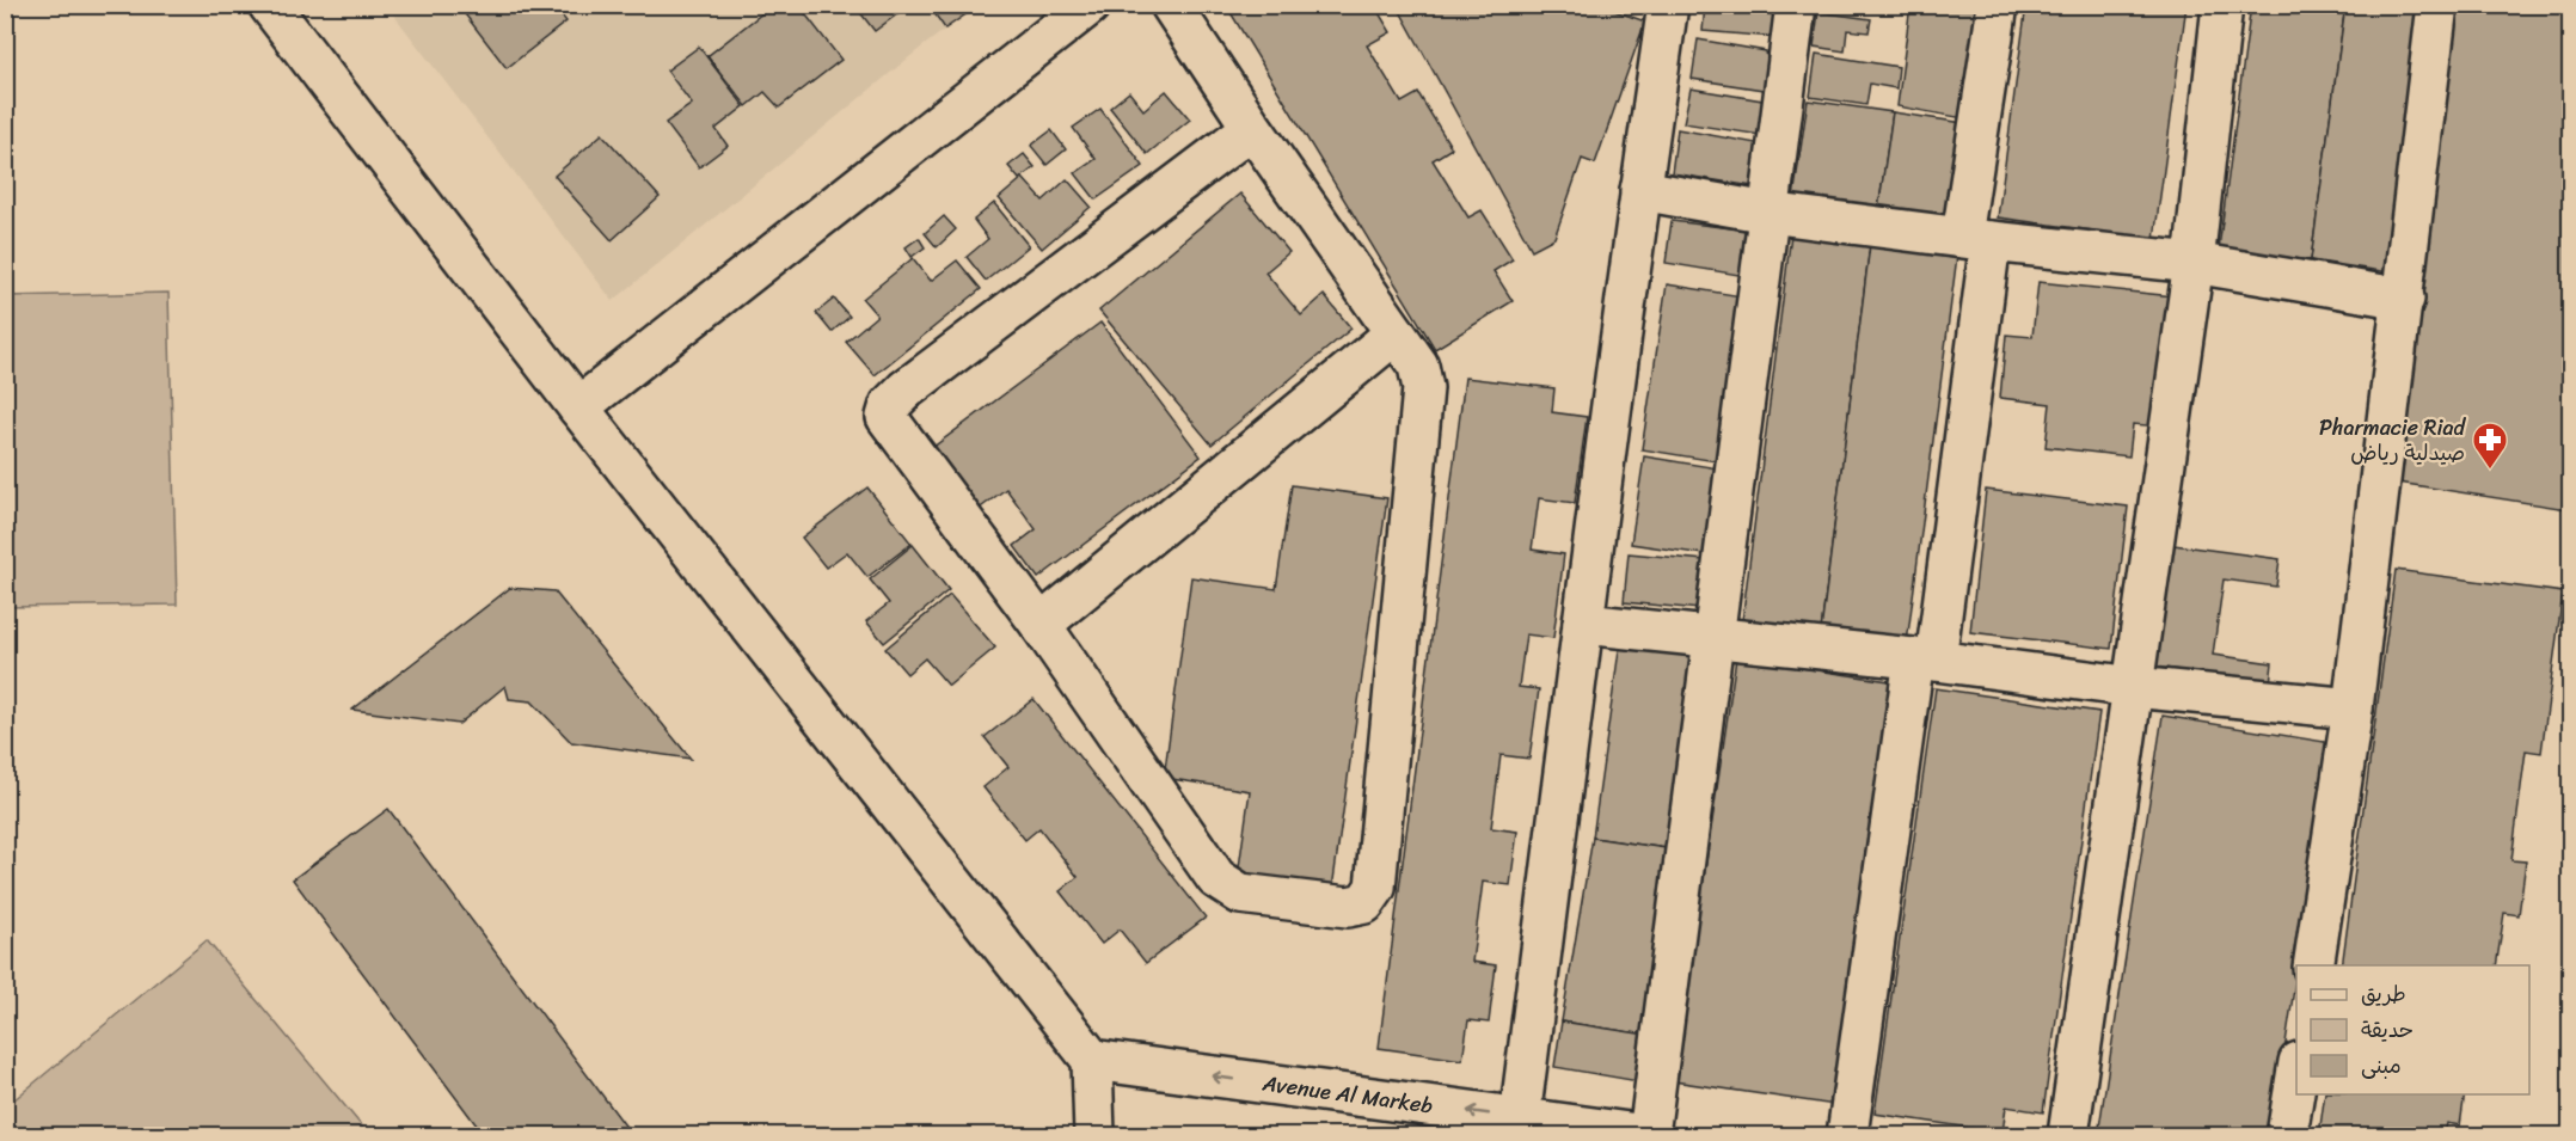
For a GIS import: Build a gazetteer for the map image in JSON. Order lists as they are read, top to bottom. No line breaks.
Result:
{"streets":{"street":["Avenue Al Markeb"]},"one_way":["Avenue Al Markeb"],"places":{"pharmacy":["Pharmacie Riad صيدلية رياض"]},"legend":["طريق","حديقة","مبنى"]}
